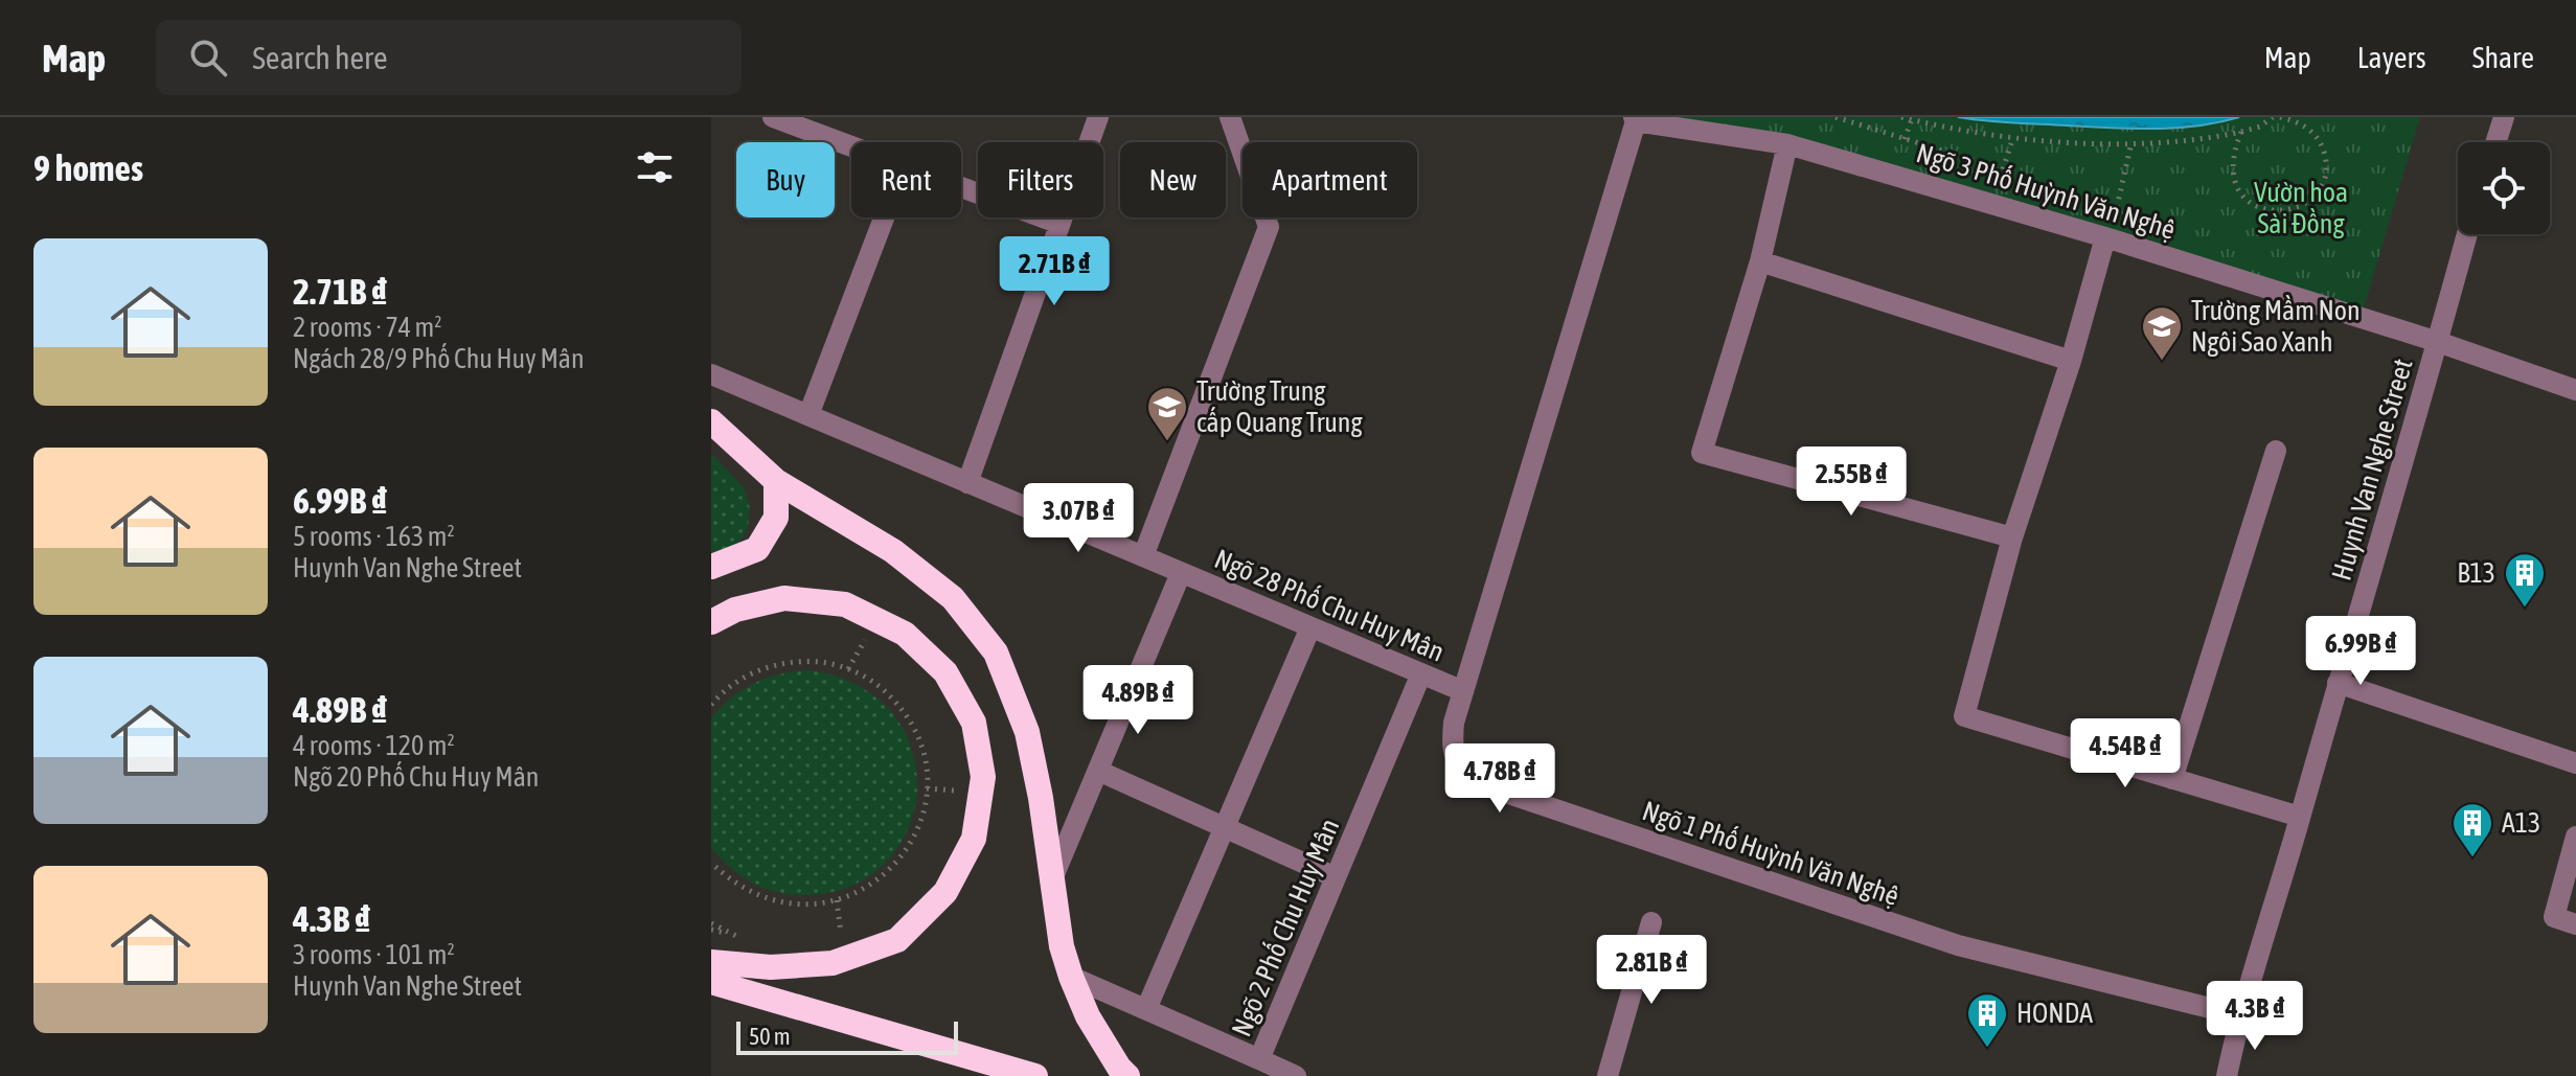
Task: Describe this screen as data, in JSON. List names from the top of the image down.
{
  "streets": {
    "street": [
      "Ngõ 3 Phố Huỳnh Văn Nghệ",
      "Huynh Van Nghe Street",
      "Ngõ 28 Phố Chu Huy Mân",
      "Ngõ 1 Phố Huỳnh Văn Nghệ",
      "Ngõ 2 Phố Chu Huy Mân"
    ]
  },
  "crossings": [
    ["Ngõ 3 Phố Huỳnh Văn Nghệ", "Huynh Van Nghe Street"],
    ["Ngõ 3 Phố Huỳnh Văn Nghệ", "Ngõ 1 Phố Huỳnh Văn Nghệ"],
    ["Huynh Van Nghe Street", "Ngõ 1 Phố Huỳnh Văn Nghệ"],
    ["Ngõ 28 Phố Chu Huy Mân", "Ngõ 1 Phố Huỳnh Văn Nghệ"],
    ["Ngõ 28 Phố Chu Huy Mân", "Ngõ 2 Phố Chu Huy Mân"]
  ],
  "parks": ["Vườn hoa Sài Đồng"],
  "places": {
    "school or university": ["Trường Mầm Non Ngôi Sao Xanh", "Trường Trung cấp Quang Trung"],
    "building": ["B13", "A13", "HONDA"]
  },
  "scale_bar": "50 m",
  "page": {
    "header": "Map",
    "search": "Search here",
    "nav": ["Map", "Layers", "Share"],
    "heading": "9 homes",
    "chip": [
      "Buy",
      "Rent",
      "Filters",
      "New",
      "Apartment"
    ],
    "list": [
      {
        "name": "2.71B ₫",
        "note": "2 rooms · 74 m² · Ngách 28/9 Phố Chu Huy Mân"
      },
      {
        "name": "6.99B ₫",
        "note": "5 rooms · 163 m² · Huynh Van Nghe Street"
      },
      {
        "name": "4.89B ₫",
        "note": "4 rooms · 120 m² · Ngõ 20 Phố Chu Huy Mân"
      },
      {
        "name": "4.3B ₫",
        "note": "3 rooms · 101 m² · Huynh Van Nghe Street"
      }
    ],
    "price": [
      "2.71B ₫",
      "2.55B ₫",
      "3.07B ₫",
      "6.99B ₫",
      "4.89B ₫",
      "4.54B ₫",
      "4.78B ₫",
      "2.81B ₫",
      "4.3B ₫"
    ],
    "scale": "50 m"
  }
}
